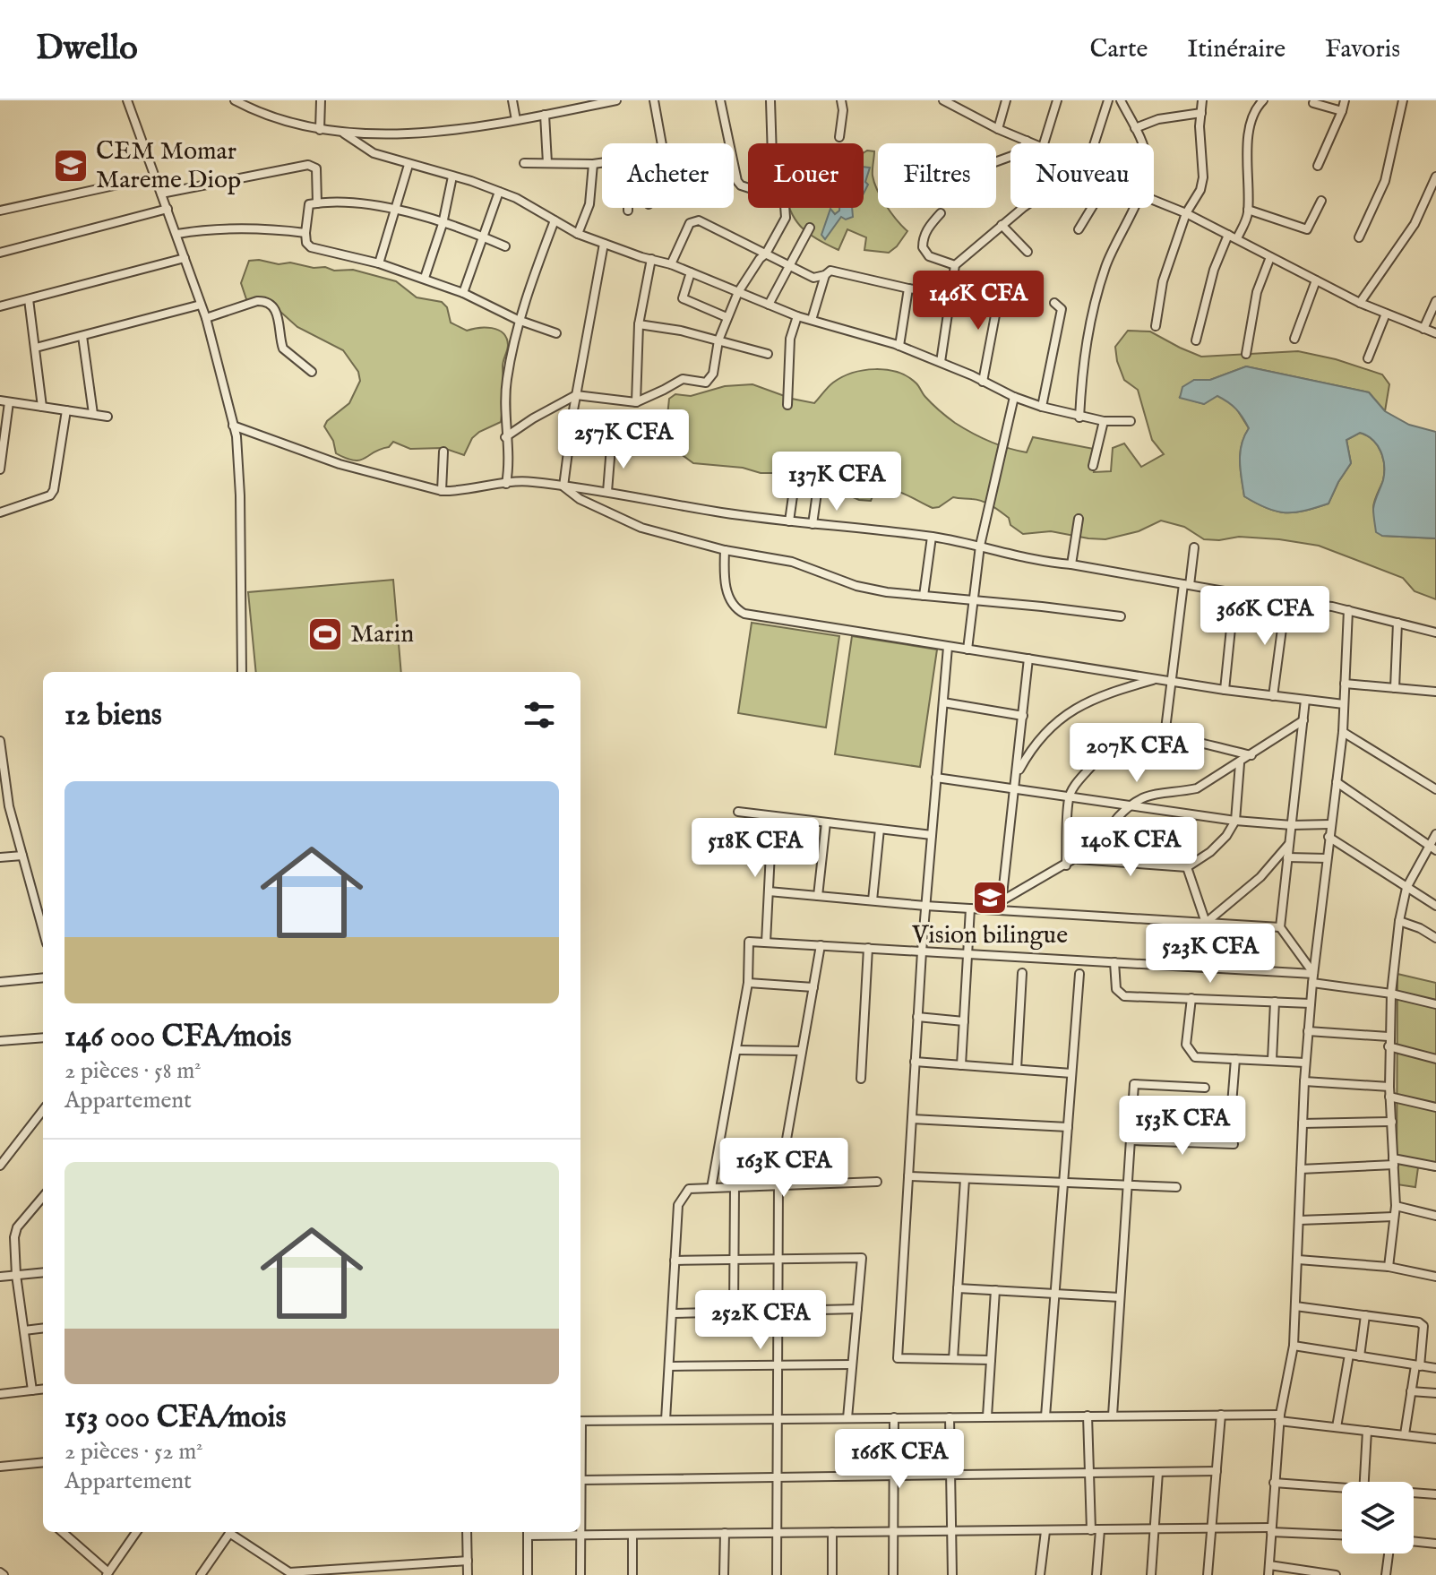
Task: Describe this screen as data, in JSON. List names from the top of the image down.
{
  "places": {
    "school or university": ["CEM Momar Mareme Diop", "Vision bilingue"],
    "sports": ["Marin"]
  },
  "page": {
    "header": "Dwello",
    "nav": ["Carte", "Itinéraire", "Favoris"],
    "chip": [
      "Acheter",
      "Louer",
      "Filtres",
      "Nouveau"
    ],
    "price": [
      "146K CFA",
      "257K CFA",
      "137K CFA",
      "366K CFA",
      "207K CFA",
      "140K CFA",
      "518K CFA",
      "523K CFA",
      "153K CFA",
      "163K CFA",
      "252K CFA",
      "166K CFA"
    ],
    "heading": "12 biens",
    "list": [
      {
        "name": "146 000 CFA/mois",
        "note": "2 pièces · 58 m² · Appartement"
      },
      {
        "name": "153 000 CFA/mois",
        "note": "2 pièces · 52 m² · Appartement"
      }
    ]
  }
}
